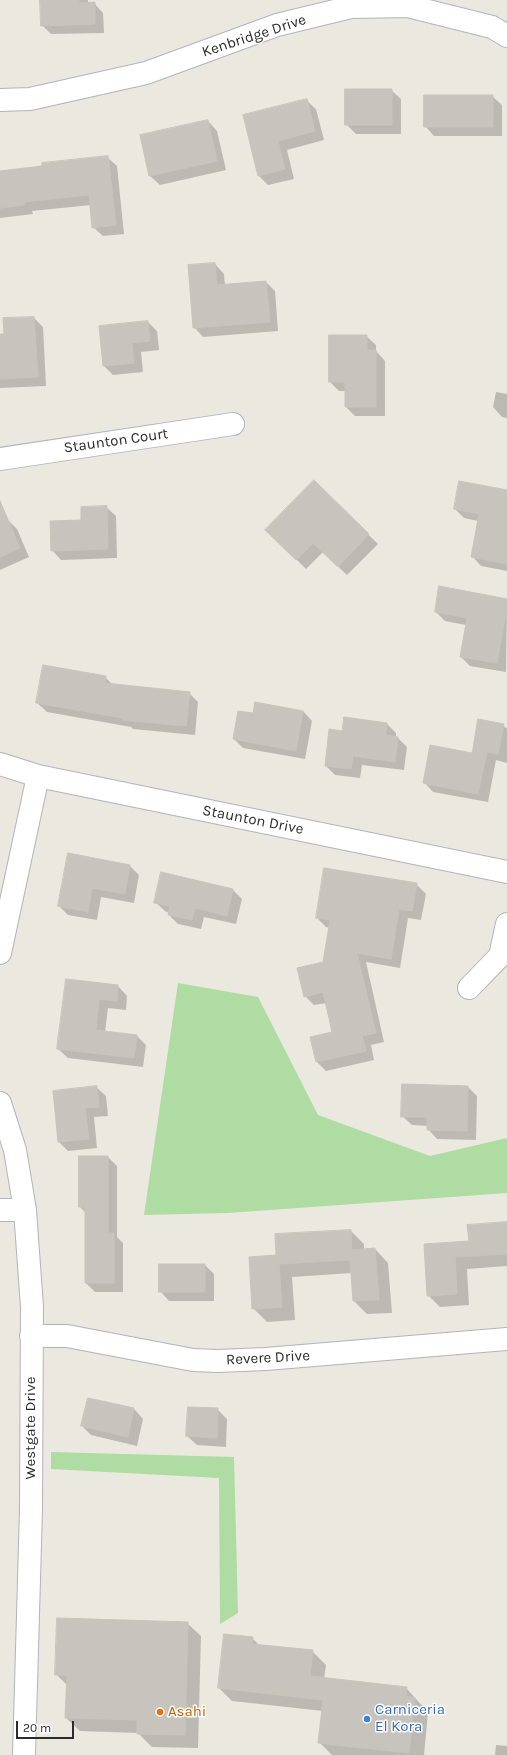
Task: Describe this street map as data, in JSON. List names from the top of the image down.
{
  "streets": {
    "street": [
      "Kenbridge Drive",
      "Staunton Court",
      "Staunton Drive",
      "Revere Drive",
      "Westgate Drive"
    ]
  },
  "crossings": [
    ["Revere Drive", "Westgate Drive"]
  ],
  "places": ["Asahi", "Carniceria El Kora"],
  "scale_bar": "20 m"
}
